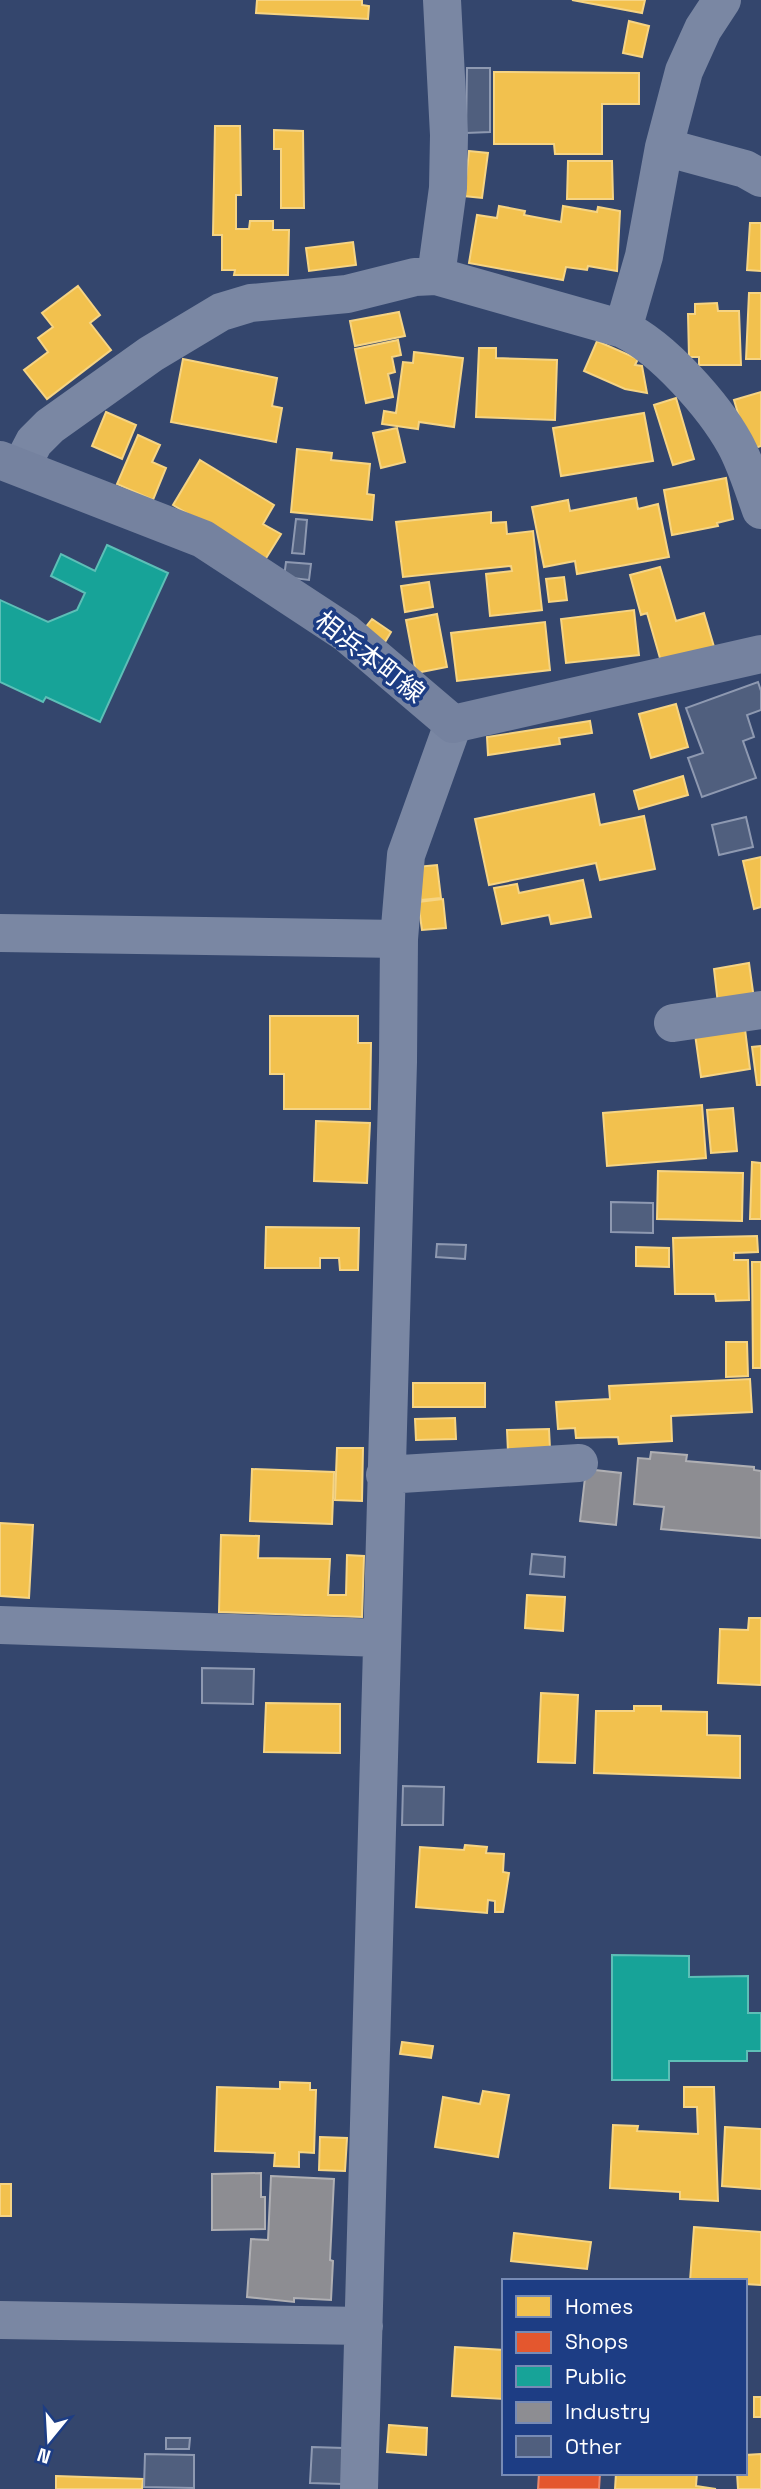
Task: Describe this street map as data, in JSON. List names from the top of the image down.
{
  "streets": {
    "main road": ["相浜本町線"]
  },
  "legend": [
    "Homes",
    "Shops",
    "Public",
    "Industry",
    "Other"
  ],
  "north": "bottom"
}
